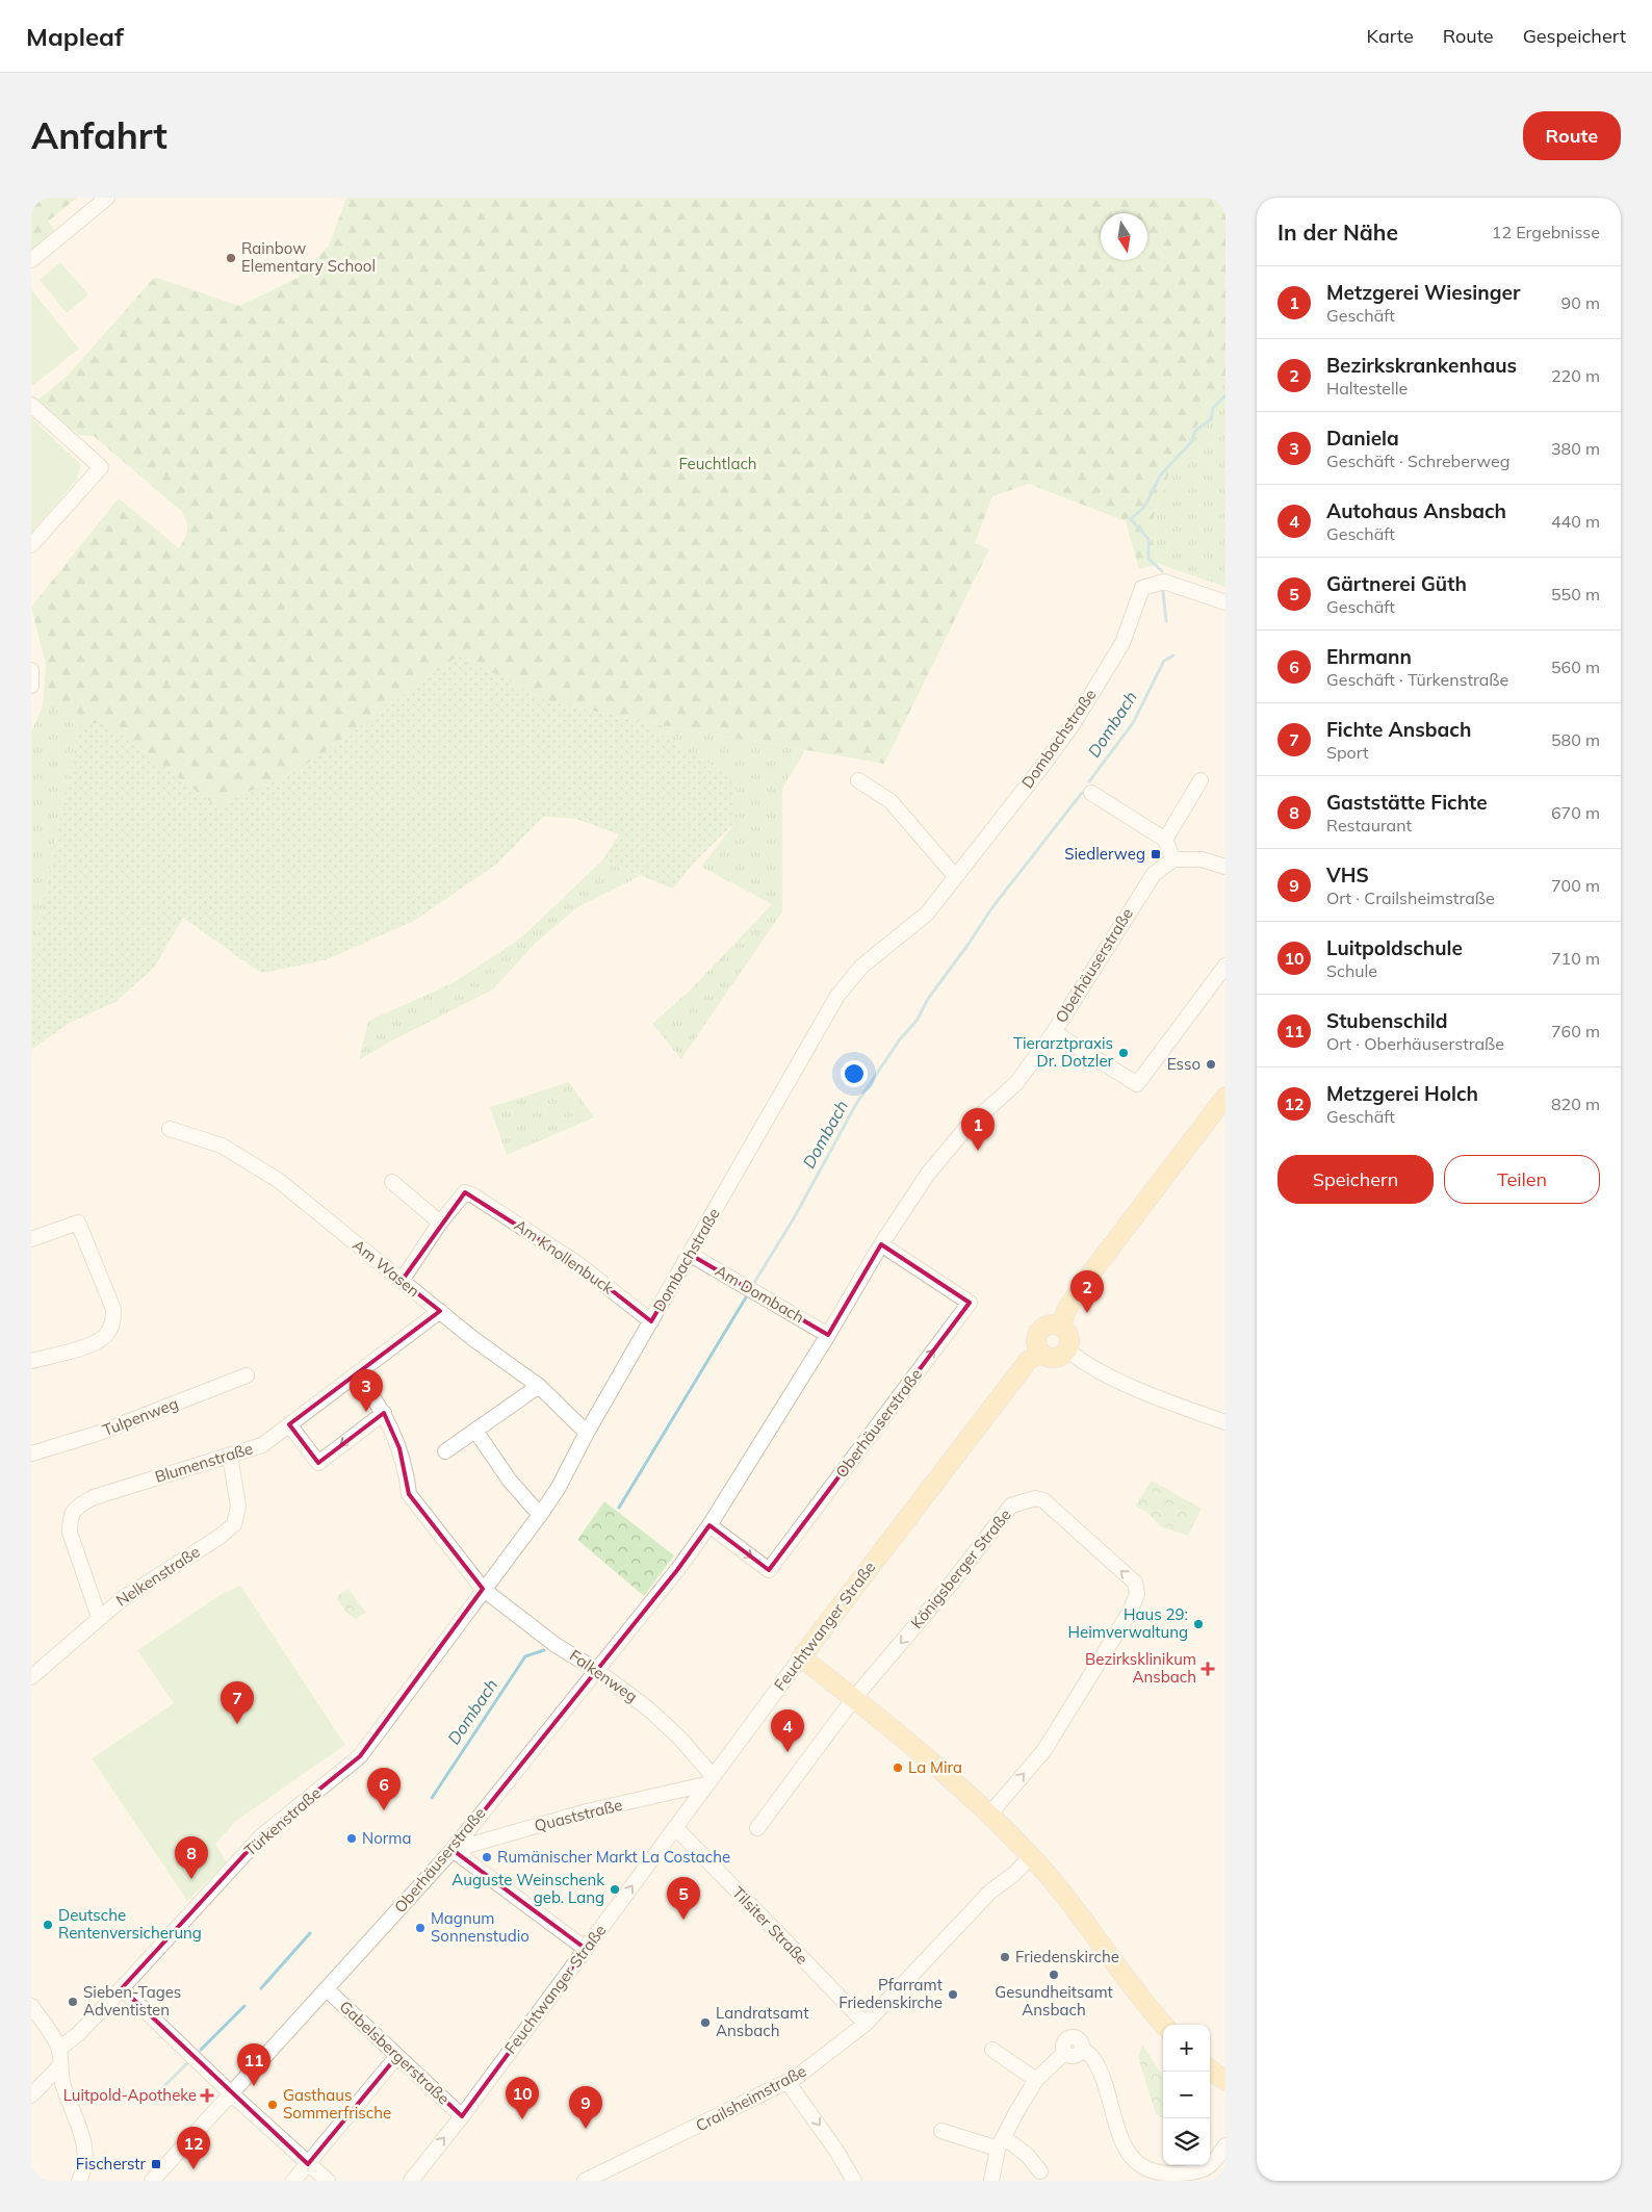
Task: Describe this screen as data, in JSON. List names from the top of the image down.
{
  "streets": {
    "main road": ["Feuchtwanger Straße"],
    "street": [
      "Dombachstraße",
      "Oberhäuserstraße",
      "Am Knollenbuck",
      "Am Wasen",
      "Am Dombach",
      "Tulpenweg",
      "Blumenstraße",
      "Königsberger Straße",
      "Nelkenstraße",
      "Falkenweg",
      "Quaststraße",
      "Türkenstraße",
      "Tilsiter Straße",
      "Gabelsbergerstraße",
      "Crailsheimstraße"
    ]
  },
  "crossings": [
    ["Dombachstraße", "Am Knollenbuck"],
    ["Dombachstraße", "Am Wasen"],
    ["Dombachstraße", "Am Dombach"],
    ["Dombachstraße", "Falkenweg"],
    ["Dombachstraße", "Türkenstraße"],
    ["Oberhäuserstraße", "Am Dombach"],
    ["Oberhäuserstraße", "Falkenweg"],
    ["Oberhäuserstraße", "Quaststraße"],
    ["Oberhäuserstraße", "Gabelsbergerstraße"],
    ["Am Wasen", "Blumenstraße"],
    ["Blumenstraße", "Nelkenstraße"],
    ["Blumenstraße", "Falkenweg"],
    ["Feuchtwanger Straße", "Falkenweg"],
    ["Feuchtwanger Straße", "Quaststraße"],
    ["Feuchtwanger Straße", "Tilsiter Straße"],
    ["Feuchtwanger Straße", "Gabelsbergerstraße"],
    ["Falkenweg", "Quaststraße"],
    ["Tilsiter Straße", "Crailsheimstraße"]
  ],
  "water": ["Dombach"],
  "parks": ["Feuchtlach"],
  "places": {
    "other": [
      "Rainbow Elementary School",
      "Tierarztpraxis Dr. Dotzler",
      "Esso",
      "Haus 29: Heimverwaltung",
      "La Mira",
      "Norma",
      "Rumänischer Markt La Costache",
      "Auguste Weinschenk geb. Lang",
      "Deutsche Rentenversicherung",
      "Magnum Sonnenstudio",
      "Friedenskirche",
      "Gesundheitsamt Ansbach",
      "Pfarramt Friedenskirche",
      "Sieben-Tages Adventisten",
      "Landratsamt Ansbach",
      "Gasthaus Sommerfrische"
    ],
    "transit": ["Siedlerweg", "Fischerstr"],
    "health": ["Bezirksklinikum Ansbach", "Luitpold-Apotheke"]
  },
  "north": "bottom",
  "page": {
    "header": "Mapleaf",
    "nav": ["Karte", "Route", "Gespeichert"],
    "buttons": [
      "Route",
      ["Speichern", "Teilen"]
    ],
    "title": "Anfahrt",
    "heading": ["In der Nähe", "12 Ergebnisse"],
    "list": [
      {
        "mark": "1",
        "name": "Metzgerei Wiesinger",
        "note": "Geschäft",
        "value": "90 m"
      },
      {
        "mark": "2",
        "name": "Bezirkskrankenhaus",
        "note": "Haltestelle",
        "value": "220 m"
      },
      {
        "mark": "3",
        "name": "Daniela",
        "note": "Geschäft · Schreberweg",
        "value": "380 m"
      },
      {
        "mark": "4",
        "name": "Autohaus Ansbach",
        "note": "Geschäft",
        "value": "440 m"
      },
      {
        "mark": "5",
        "name": "Gärtnerei Güth",
        "note": "Geschäft",
        "value": "550 m"
      },
      {
        "mark": "6",
        "name": "Ehrmann",
        "note": "Geschäft · Türkenstraße",
        "value": "560 m"
      },
      {
        "mark": "7",
        "name": "Fichte Ansbach",
        "note": "Sport",
        "value": "580 m"
      },
      {
        "mark": "8",
        "name": "Gaststätte Fichte",
        "note": "Restaurant",
        "value": "670 m"
      },
      {
        "mark": "9",
        "name": "VHS",
        "note": "Ort · Crailsheimstraße",
        "value": "700 m"
      },
      {
        "mark": "10",
        "name": "Luitpoldschule",
        "note": "Schule",
        "value": "710 m"
      },
      {
        "mark": "11",
        "name": "Stubenschild",
        "note": "Ort · Oberhäuserstraße",
        "value": "760 m"
      },
      {
        "mark": "12",
        "name": "Metzgerei Holch",
        "note": "Geschäft",
        "value": "820 m"
      }
    ],
    "pins": [
      "1",
      "2",
      "3",
      "7",
      "4",
      "6",
      "8",
      "5",
      "11",
      "10",
      "9",
      "12"
    ],
    "map_buttons": ["+", "−"]
  }
}
